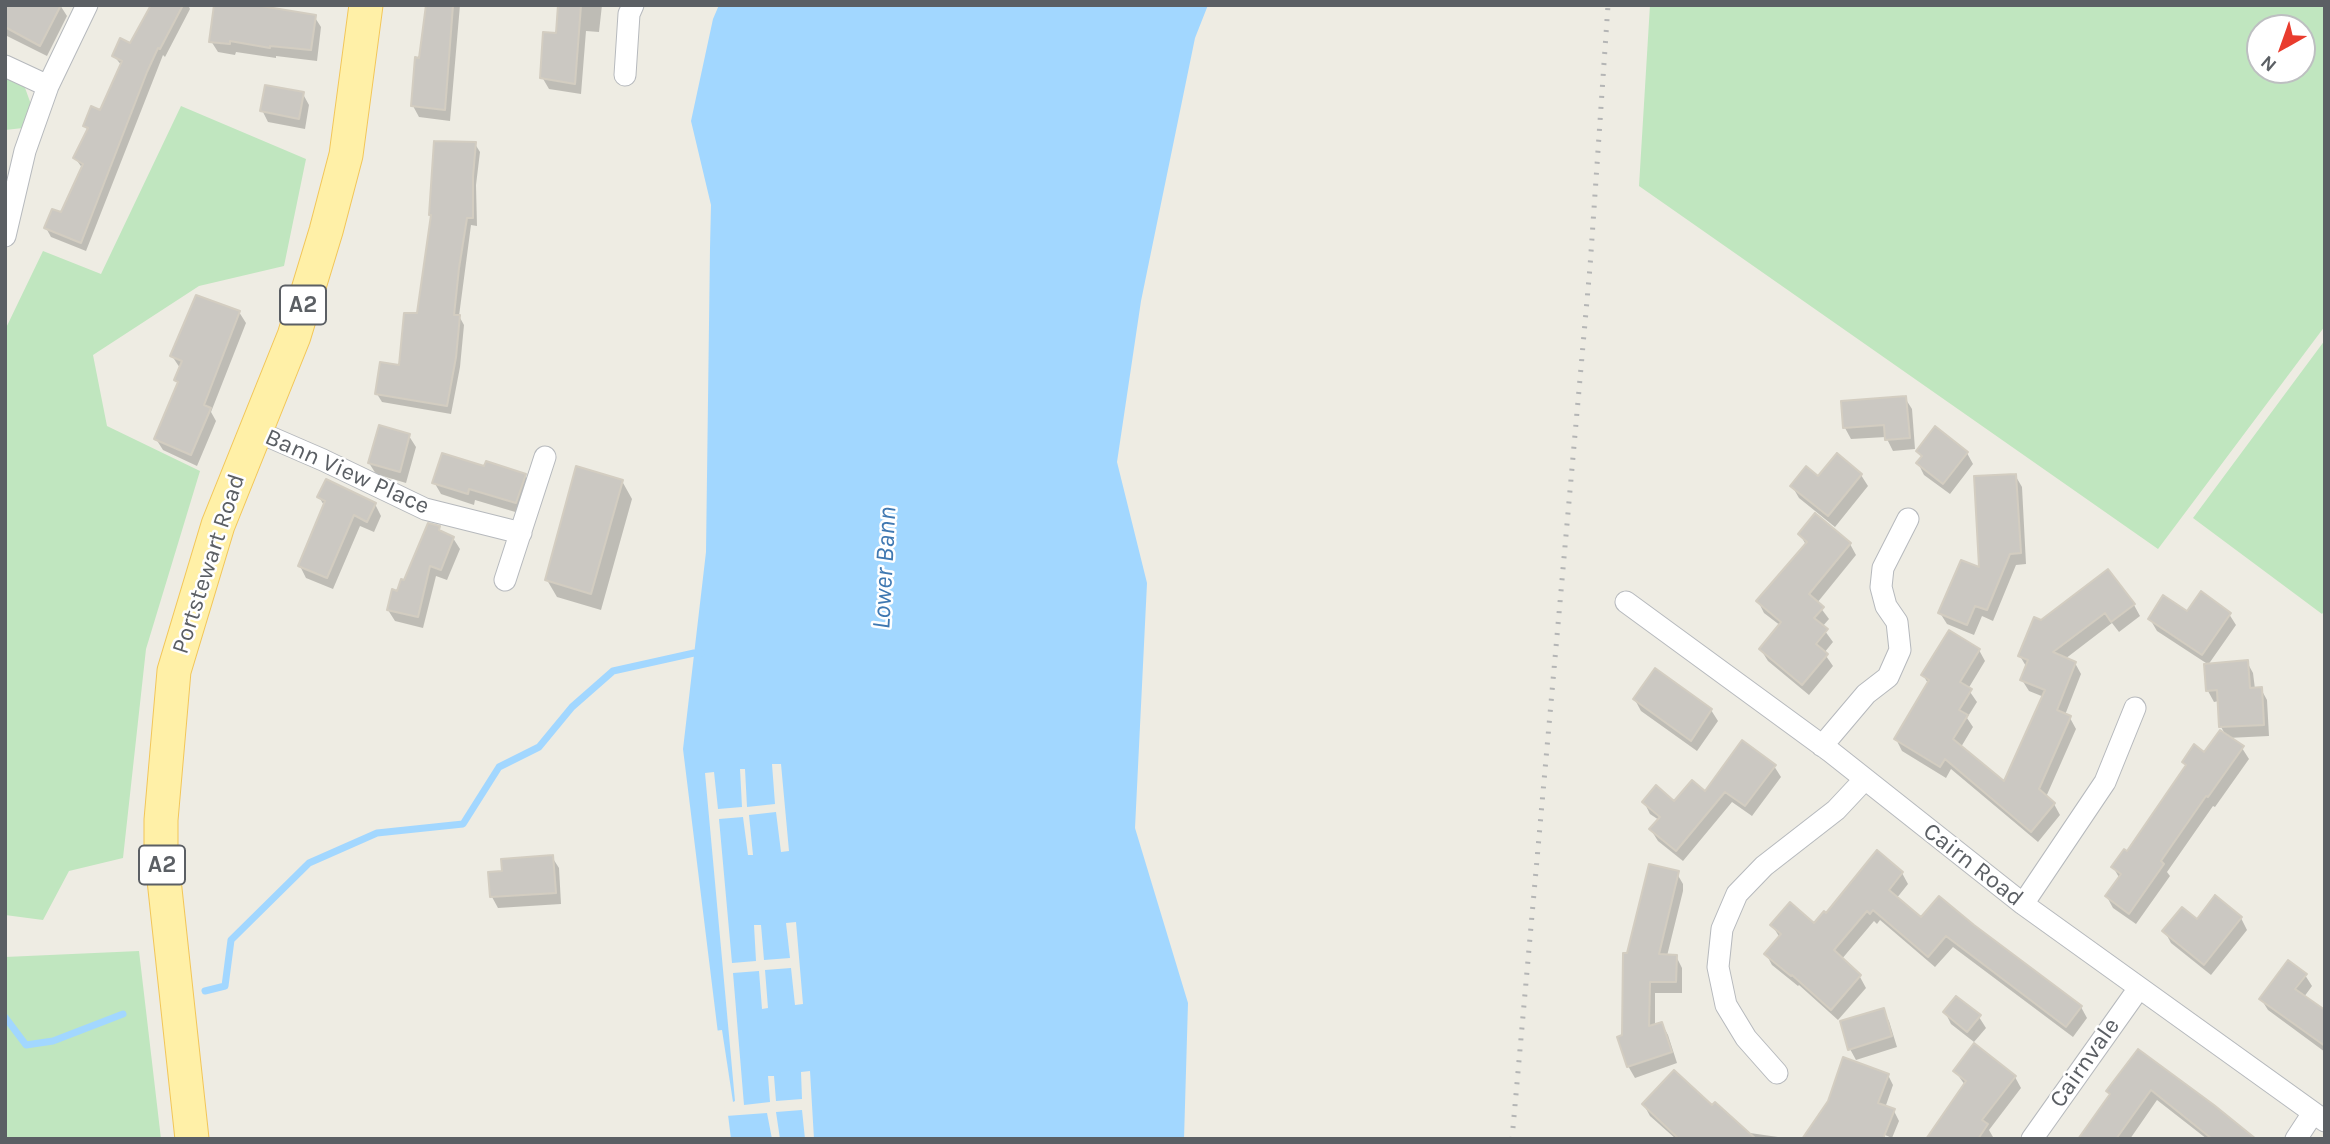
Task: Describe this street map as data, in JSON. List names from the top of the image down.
{
  "streets": {
    "main road": ["A2", "Portstewart Road"],
    "street": ["Bann View Place", "Cairn Road", "Cairnvale"]
  },
  "crossings": [
    ["Bann View Place", "Portstewart Road"],
    ["Cairn Road", "Cairnvale"]
  ],
  "water": ["Lower Bann"],
  "north": "bottom left"
}
